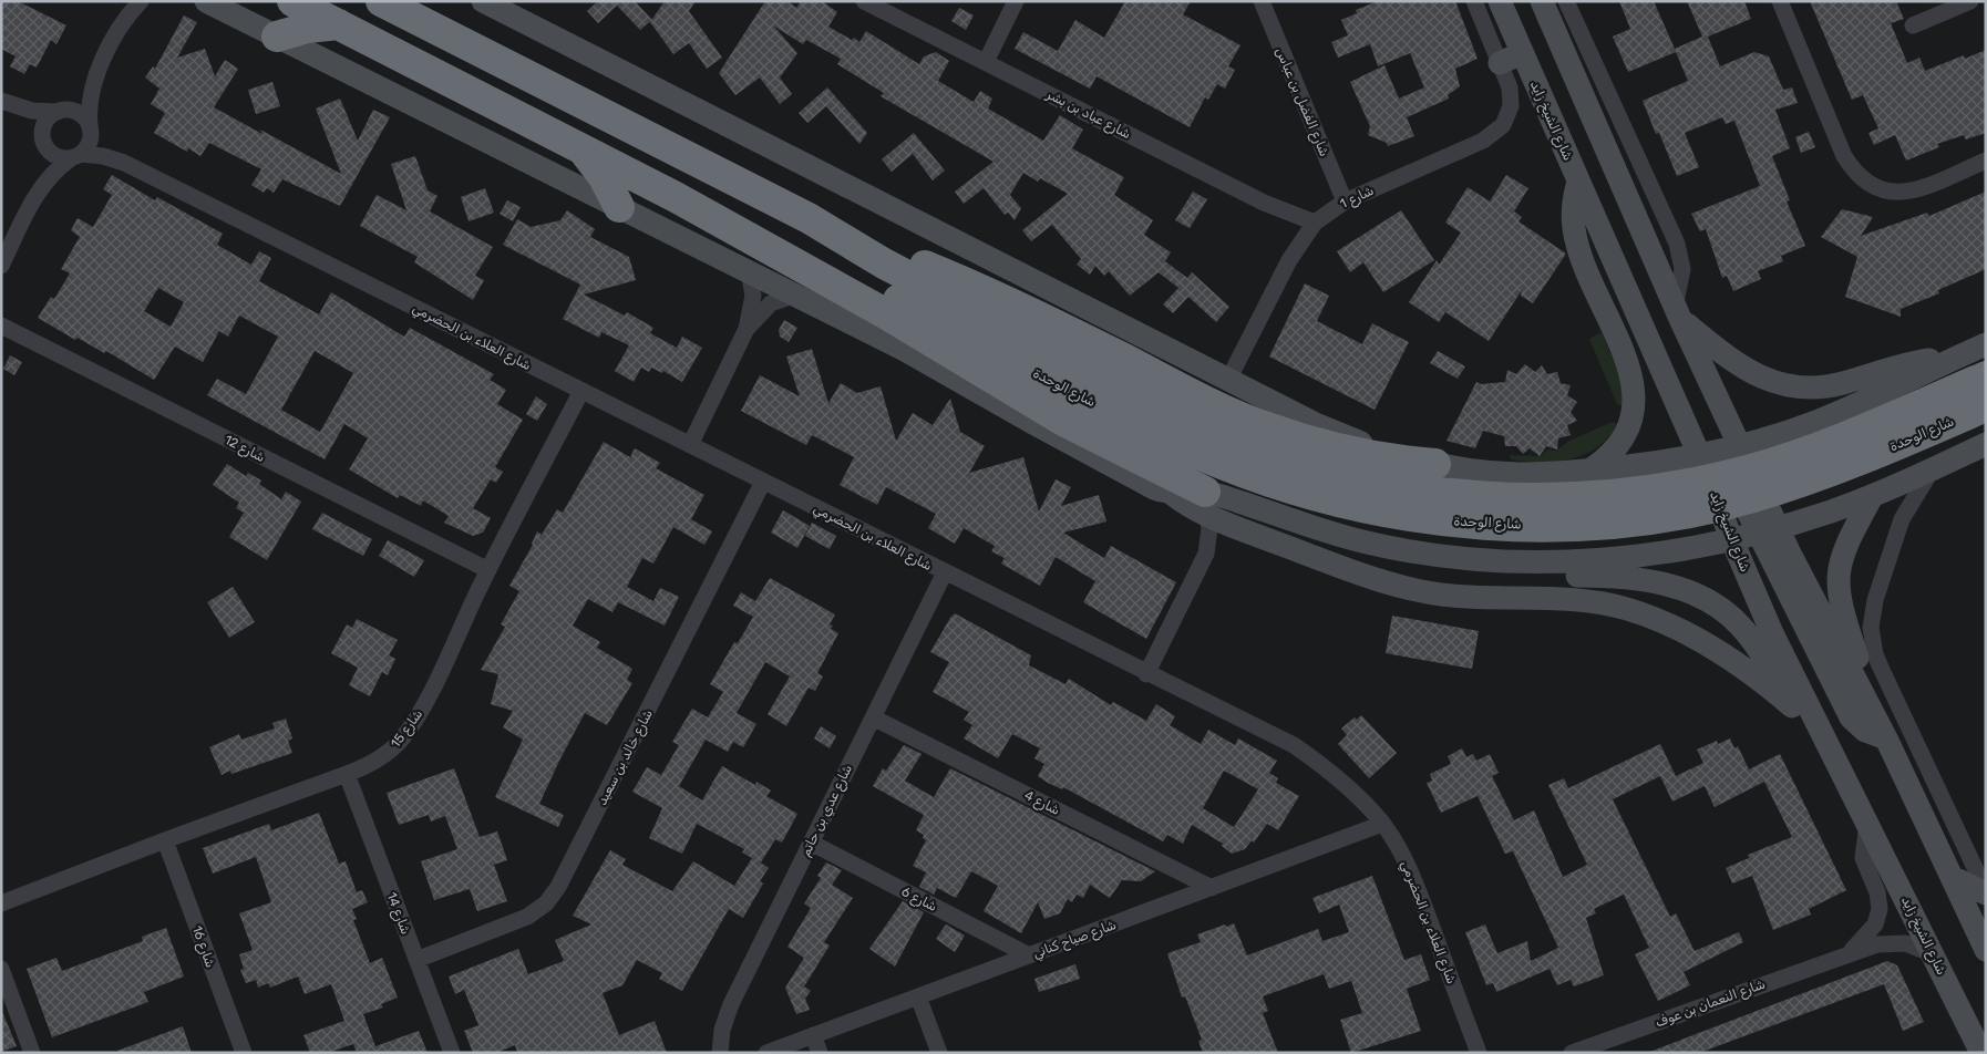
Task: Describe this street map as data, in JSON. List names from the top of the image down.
{
  "streets": {
    "highway": ["شارع الوحدة"],
    "street": [
      "شارع الفضل بن عباس",
      "شارع عباد بن بشر",
      "شارع الشيخ زايد",
      "شارع 1",
      "شارع العلاء بن الحضرمي",
      "شارع 12",
      "شارع 15",
      "شارع خالد بن سعيد",
      "شارع 4",
      "شارع عدي بن حاتم",
      "شارع 6",
      "شارع 14",
      "شارع صياح كناني",
      "شارع 16",
      "شارع النعمان بن عوف"
    ]
  },
  "crossings": [
    ["شارع الفضل بن عباس", "شارع 1"],
    ["شارع عباد بن بشر", "شارع 1"],
    ["شارع الشيخ زايد", "شارع النعمان بن عوف"],
    ["شارع العلاء بن الحضرمي", "شارع 15"],
    ["شارع العلاء بن الحضرمي", "شارع خالد بن سعيد"],
    ["شارع العلاء بن الحضرمي", "شارع عدي بن حاتم"],
    ["شارع العلاء بن الحضرمي", "شارع صياح كناني"],
    ["شارع 12", "شارع 15"],
    ["شارع 15", "شارع 14"],
    ["شارع 15", "شارع 16"],
    ["شارع خالد بن سعيد", "شارع 14"],
    ["شارع 4", "شارع عدي بن حاتم"],
    ["شارع 4", "شارع صياح كناني"],
    ["شارع عدي بن حاتم", "شارع 6"],
    ["شارع 6", "شارع صياح كناني"]
  ]
}
